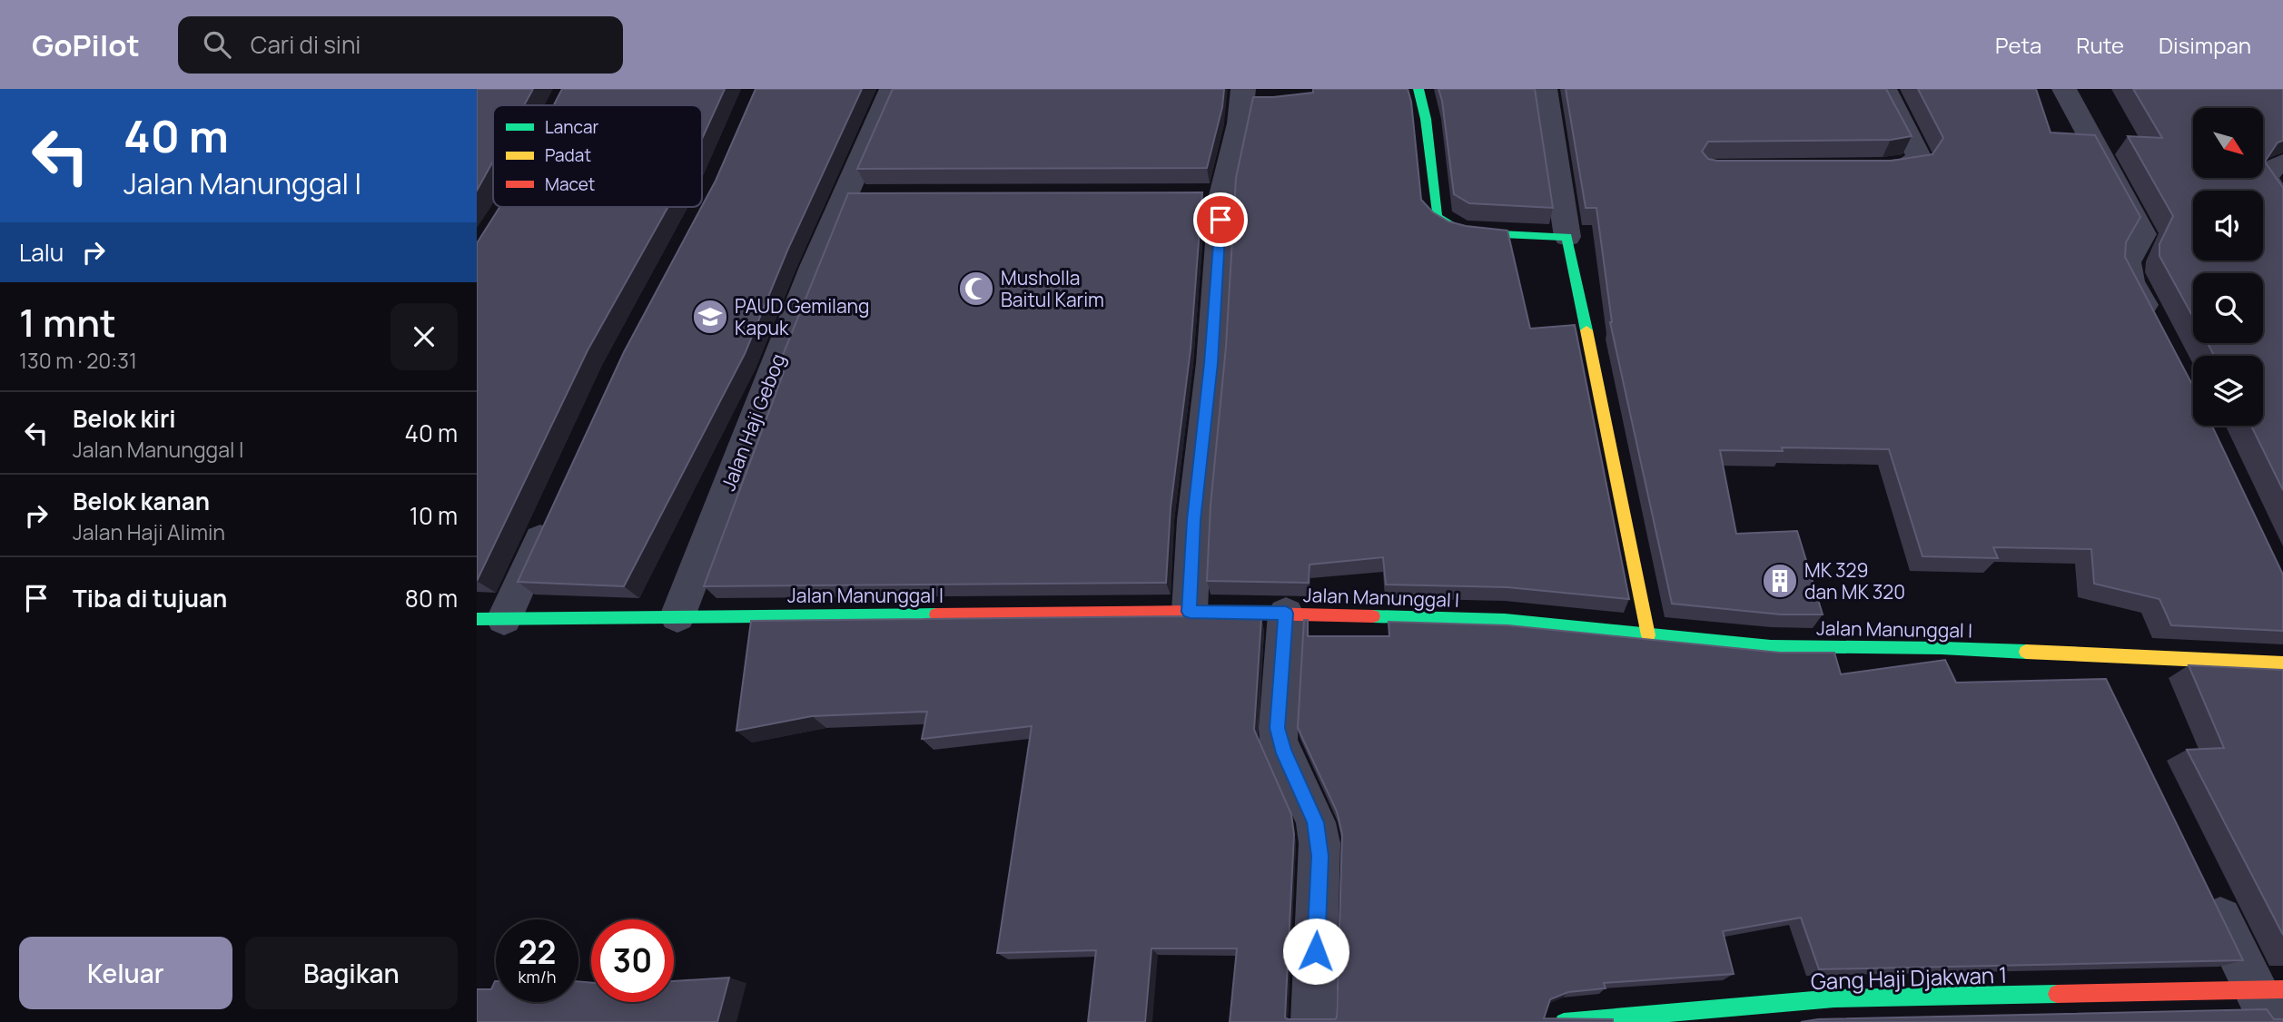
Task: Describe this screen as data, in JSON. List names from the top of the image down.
{
  "streets": {
    "street": ["Jalan Haji Gebog", "Jalan Manunggal I", "Gang Haji Djakwan 1"]
  },
  "crossings": [
    ["Jalan Haji Gebog", "Jalan Manunggal I"]
  ],
  "places": {
    "mosque": ["Musholla Baitul Karim"],
    "school or university": ["PAUD Gemilang Kapuk"],
    "building": ["MK 329 dan MK 320"]
  },
  "legend": ["Lancar", "Padat", "Macet"],
  "north": "bottom right",
  "page": {
    "header": "GoPilot",
    "search": "Cari di sini",
    "nav": ["Peta", "Rute", "Disimpan"],
    "turn": ["40 m", "Jalan Manunggal I"],
    "then": "Lalu",
    "heading": ["1 mnt", "130 m · 20:31"],
    "list": [
      {
        "name": "Belok kiri",
        "note": "Jalan Manunggal I",
        "value": "40 m"
      },
      {
        "name": "Belok kanan",
        "note": "Jalan Haji Alimin",
        "value": "10 m"
      },
      {
        "name": "Tiba di tujuan",
        "value": "80 m"
      }
    ],
    "speed": "22 km/h",
    "limit": "30",
    "buttons": ["Keluar", "Bagikan"]
  }
}
